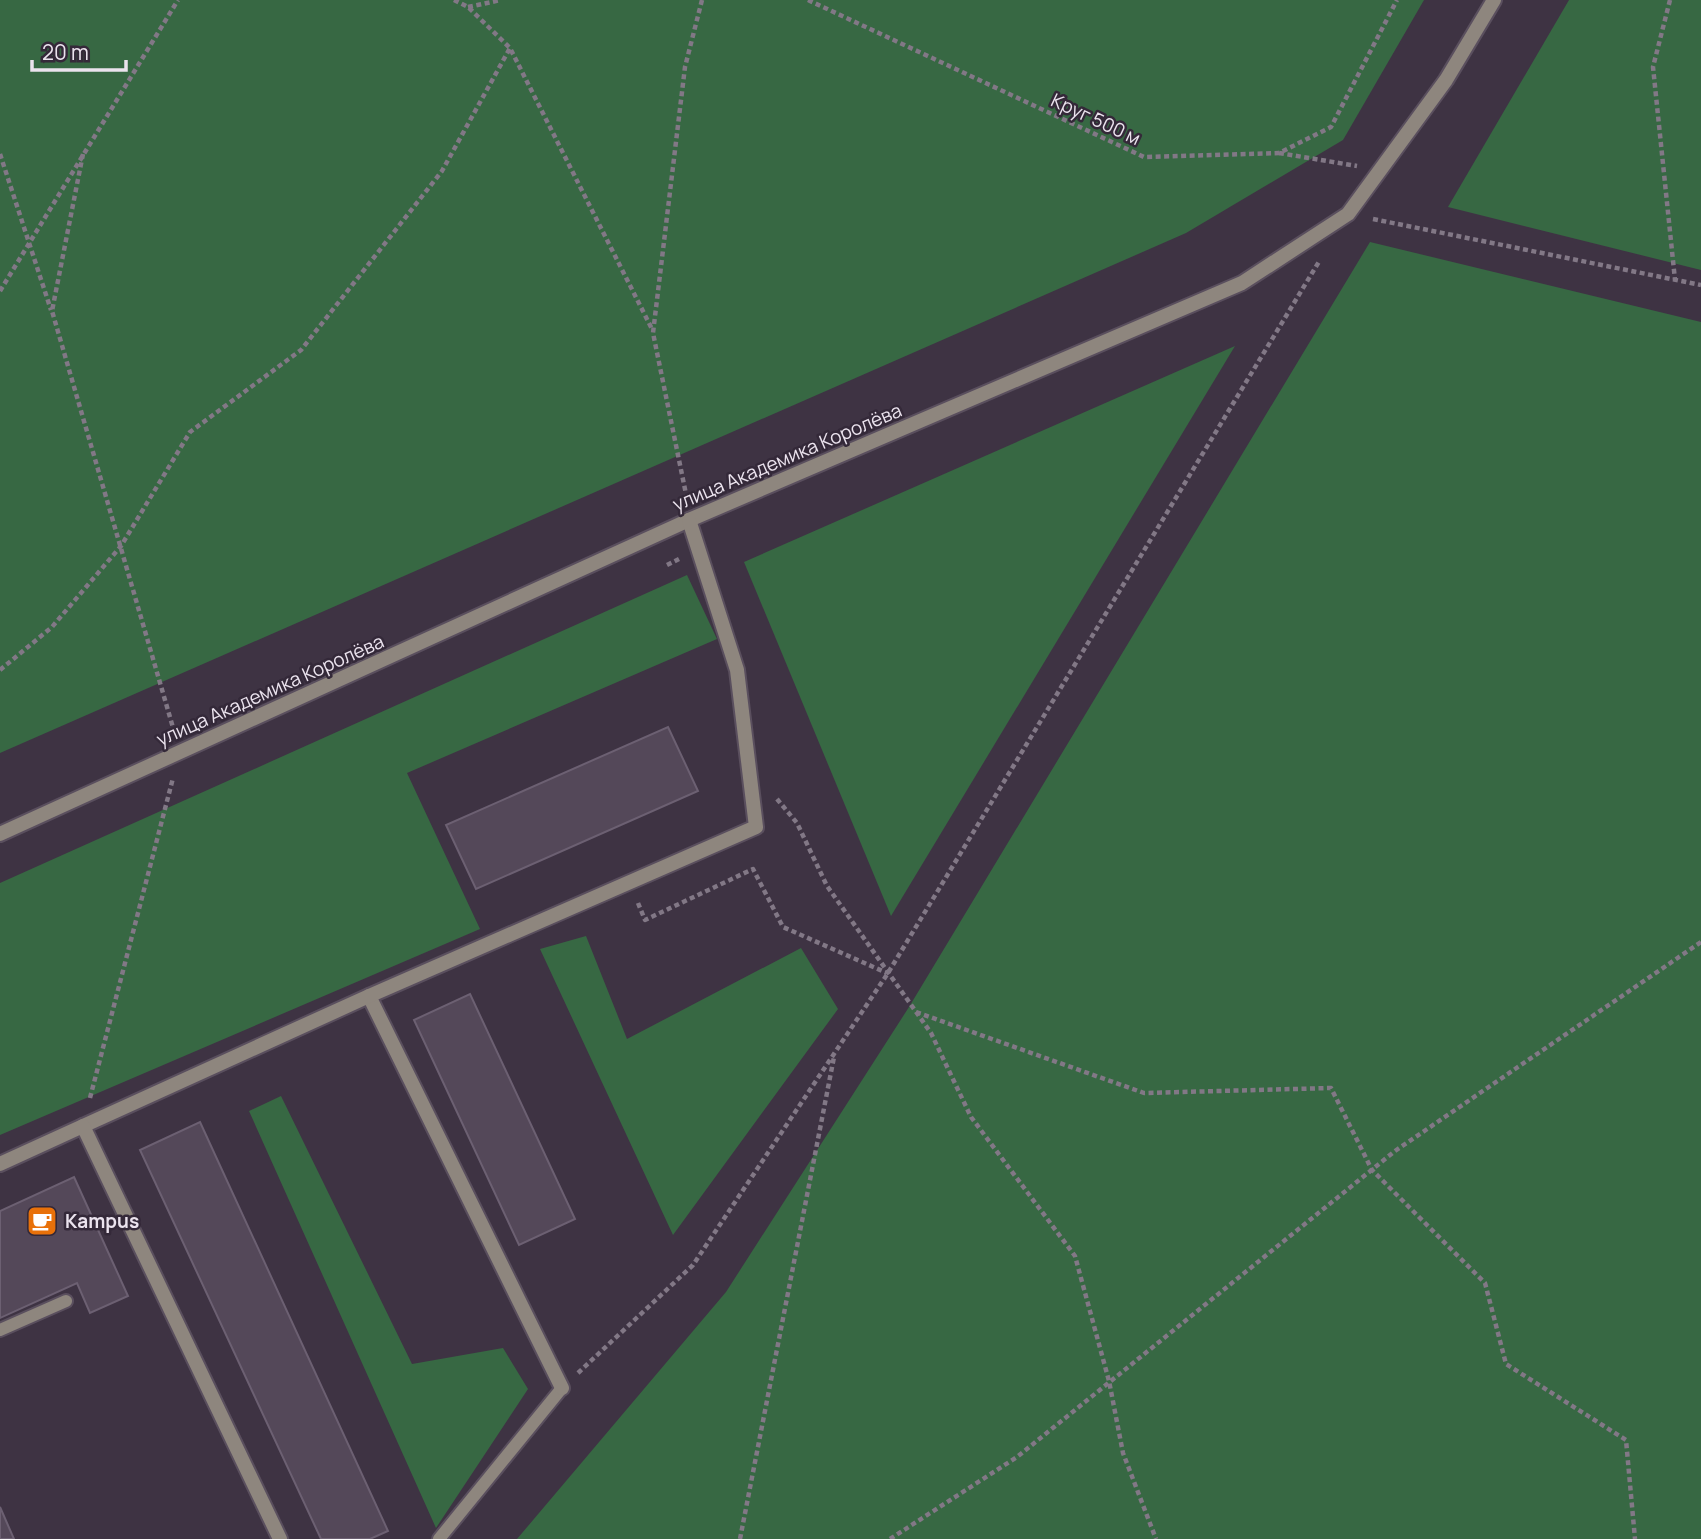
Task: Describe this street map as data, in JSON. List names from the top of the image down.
{
  "streets": {
    "street": ["улица Академика Королёва"],
    "path": ["Круг 500 м"]
  },
  "places": {
    "cafe": ["Kampus"]
  },
  "scale_bar": "20 m"
}
